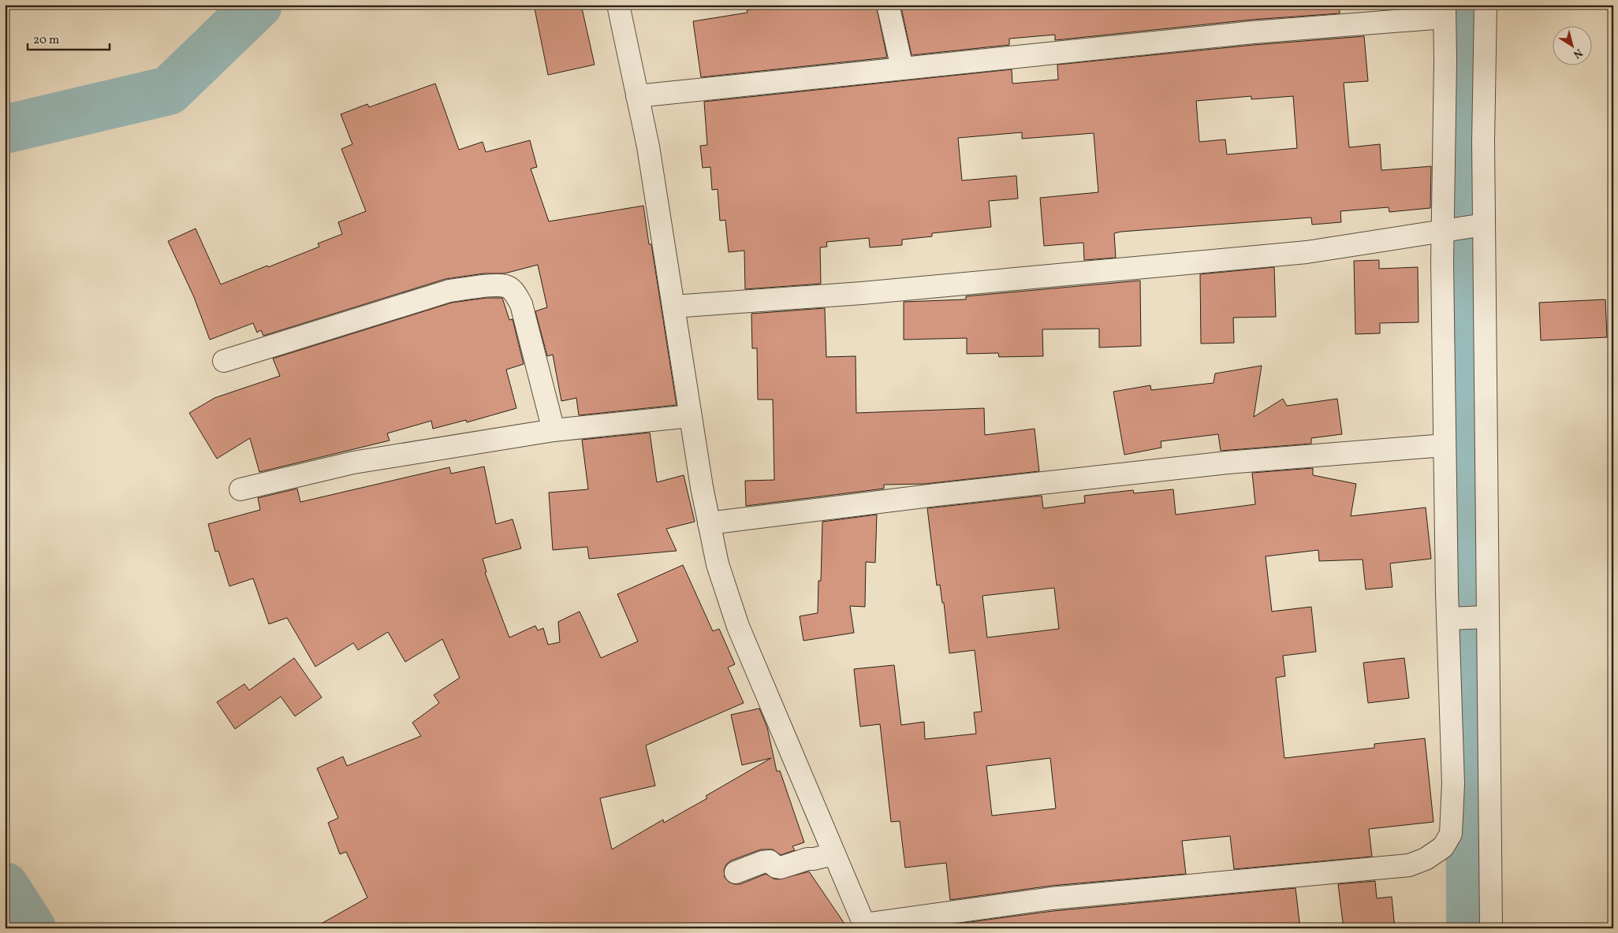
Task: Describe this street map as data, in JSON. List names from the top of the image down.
{
  "scale_bar": "20 m",
  "north": "bottom right"
}
